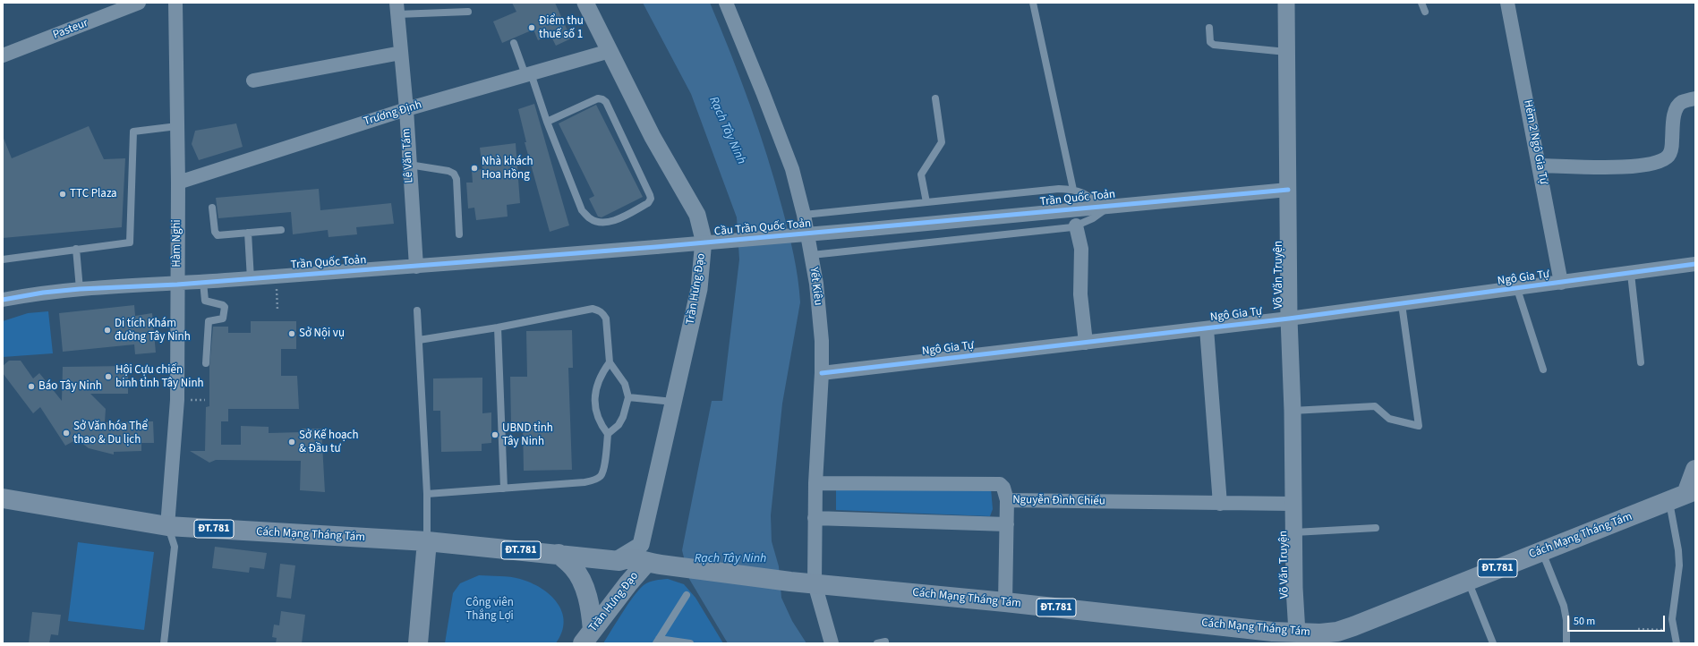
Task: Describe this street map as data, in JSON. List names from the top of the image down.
{
  "streets": {
    "main road": ["Trần Hưng Đạo", "ĐT.781", "Cách Mạng Tháng Tám"],
    "street": [
      "Pasteur",
      "Trương Định",
      "Hẻm 2 Ngô Gia Tự",
      "Lê Văn Tám",
      "Trần Quốc Toản",
      "Cầu Trần Quốc Toản",
      "Hàm Nghi",
      "Võ Văn Truyện",
      "Ngô Gia Tự",
      "Yết Kiêu",
      "Nguyễn Đình Chiểu"
    ]
  },
  "crossings": [
    ["Trương Định", "Lê Văn Tám"],
    ["Trương Định", "Hàm Nghi"],
    ["Trương Định", "Trần Hưng Đạo"],
    ["Hẻm 2 Ngô Gia Tự", "Ngô Gia Tự"],
    ["Lê Văn Tám", "Trần Quốc Toản"],
    ["Trần Quốc Toản", "Cầu Trần Quốc Toản"],
    ["Trần Quốc Toản", "Hàm Nghi"],
    ["Trần Quốc Toản", "Võ Văn Truyện"],
    ["Hàm Nghi", "Cách Mạng Tháng Tám"],
    ["Võ Văn Truyện", "Ngô Gia Tự"],
    ["Võ Văn Truyện", "Nguyễn Đình Chiểu"],
    ["Võ Văn Truyện", "Cách Mạng Tháng Tám"],
    ["Ngô Gia Tự", "Yết Kiêu"],
    ["Yết Kiêu", "Nguyễn Đình Chiểu"],
    ["Yết Kiêu", "Cách Mạng Tháng Tám"],
    ["Trần Hưng Đạo", "Cách Mạng Tháng Tám"]
  ],
  "water": ["Rạch Tây Ninh"],
  "parks": ["Công viên Thắng Lợi"],
  "places": [
    "Điểm thu thuế số 1",
    "Nhà khách Hoa Hồng",
    "TTC Plaza",
    "Di tích Khám đường Tây Ninh",
    "Sở Nội vụ",
    "Hội Cựu chiến binh tỉnh Tây Ninh",
    "Báo Tây Ninh",
    "Sở Văn hóa Thể thao & Du lịch",
    "UBND tỉnh Tây Ninh",
    "Sở Kế hoạch & Đầu tư"
  ],
  "scale_bar": "50 m"
}
